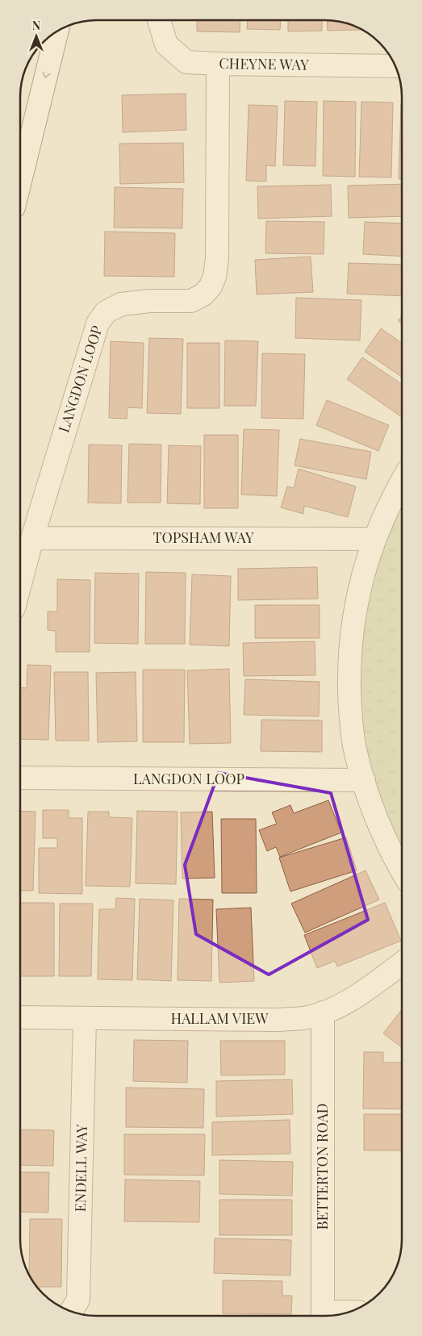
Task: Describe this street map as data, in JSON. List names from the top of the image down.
{
  "streets": {
    "street": [
      "CHEYNE WAY",
      "LANGDON LOOP",
      "TOPSHAM WAY",
      "HALLAM VIEW",
      "BETTERTON ROAD",
      "ENDELL WAY"
    ]
  },
  "crossings": [
    ["CHEYNE WAY", "LANGDON LOOP"],
    ["LANGDON LOOP", "TOPSHAM WAY"],
    ["HALLAM VIEW", "BETTERTON ROAD"],
    ["HALLAM VIEW", "ENDELL WAY"]
  ],
  "north": "top"
}
